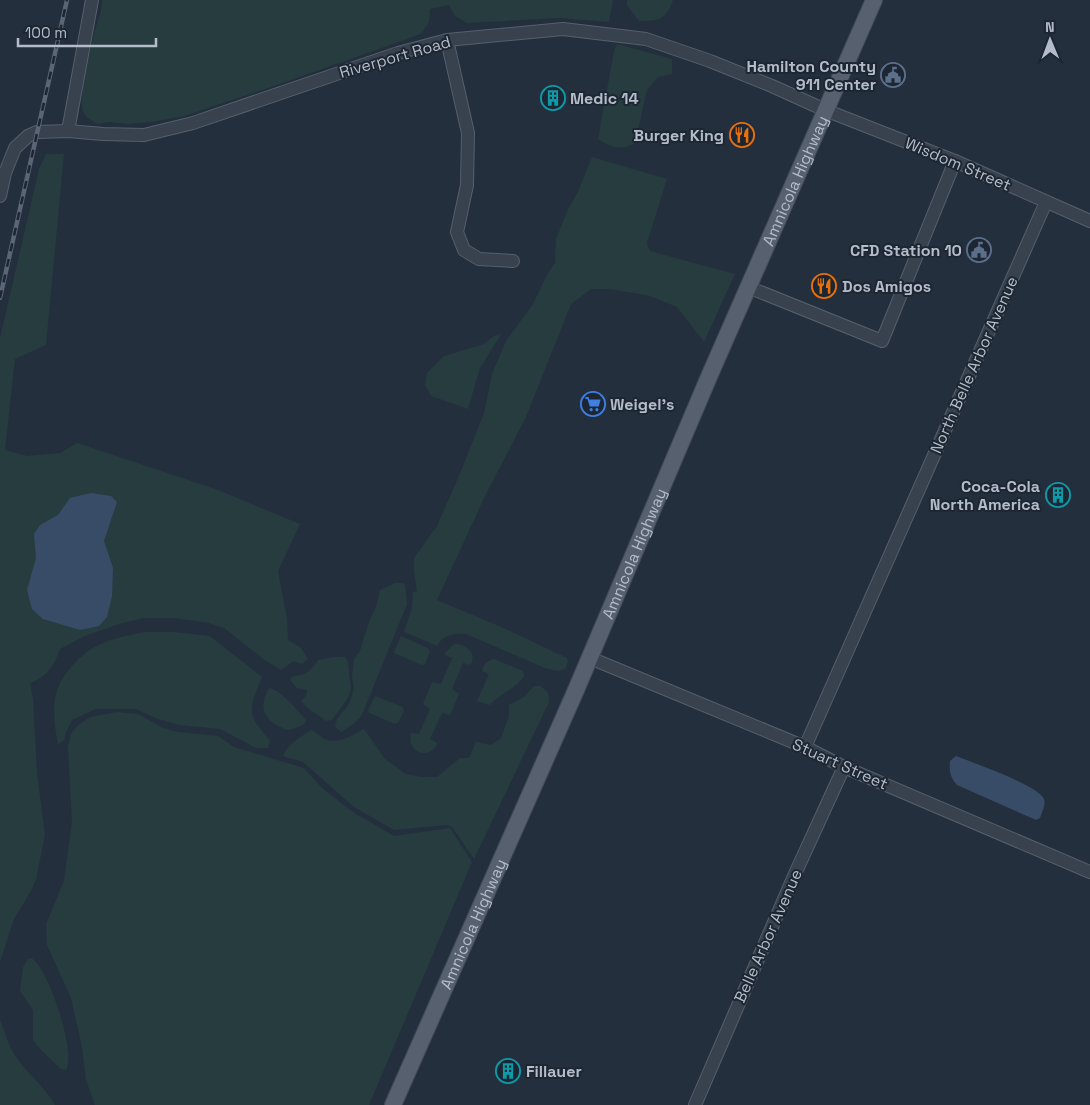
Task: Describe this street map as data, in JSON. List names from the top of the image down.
{
  "streets": {
    "main road": ["Amnicola Highway"],
    "street": [
      "Riverport Road",
      "Wisdom Street",
      "North Belle Arbor Avenue",
      "Stuart Street",
      "Belle Arbor Avenue"
    ]
  },
  "crossings": [
    ["Riverport Road", "Wisdom Street"],
    ["Riverport Road", "Amnicola Highway"],
    ["Wisdom Street", "Amnicola Highway"],
    ["Wisdom Street", "North Belle Arbor Avenue"],
    ["Amnicola Highway", "Stuart Street"],
    ["North Belle Arbor Avenue", "Stuart Street"],
    ["Stuart Street", "Belle Arbor Avenue"]
  ],
  "places": {
    "public building": ["Hamilton County 911 Center", "CFD Station 10"],
    "building": ["Medic 14", "Coca-Cola North America", "Fillauer"],
    "restaurant": ["Burger King", "Dos Amigos"],
    "supermarket": ["Weigel's"]
  },
  "scale_bar": "100 m",
  "north": "top"
}
